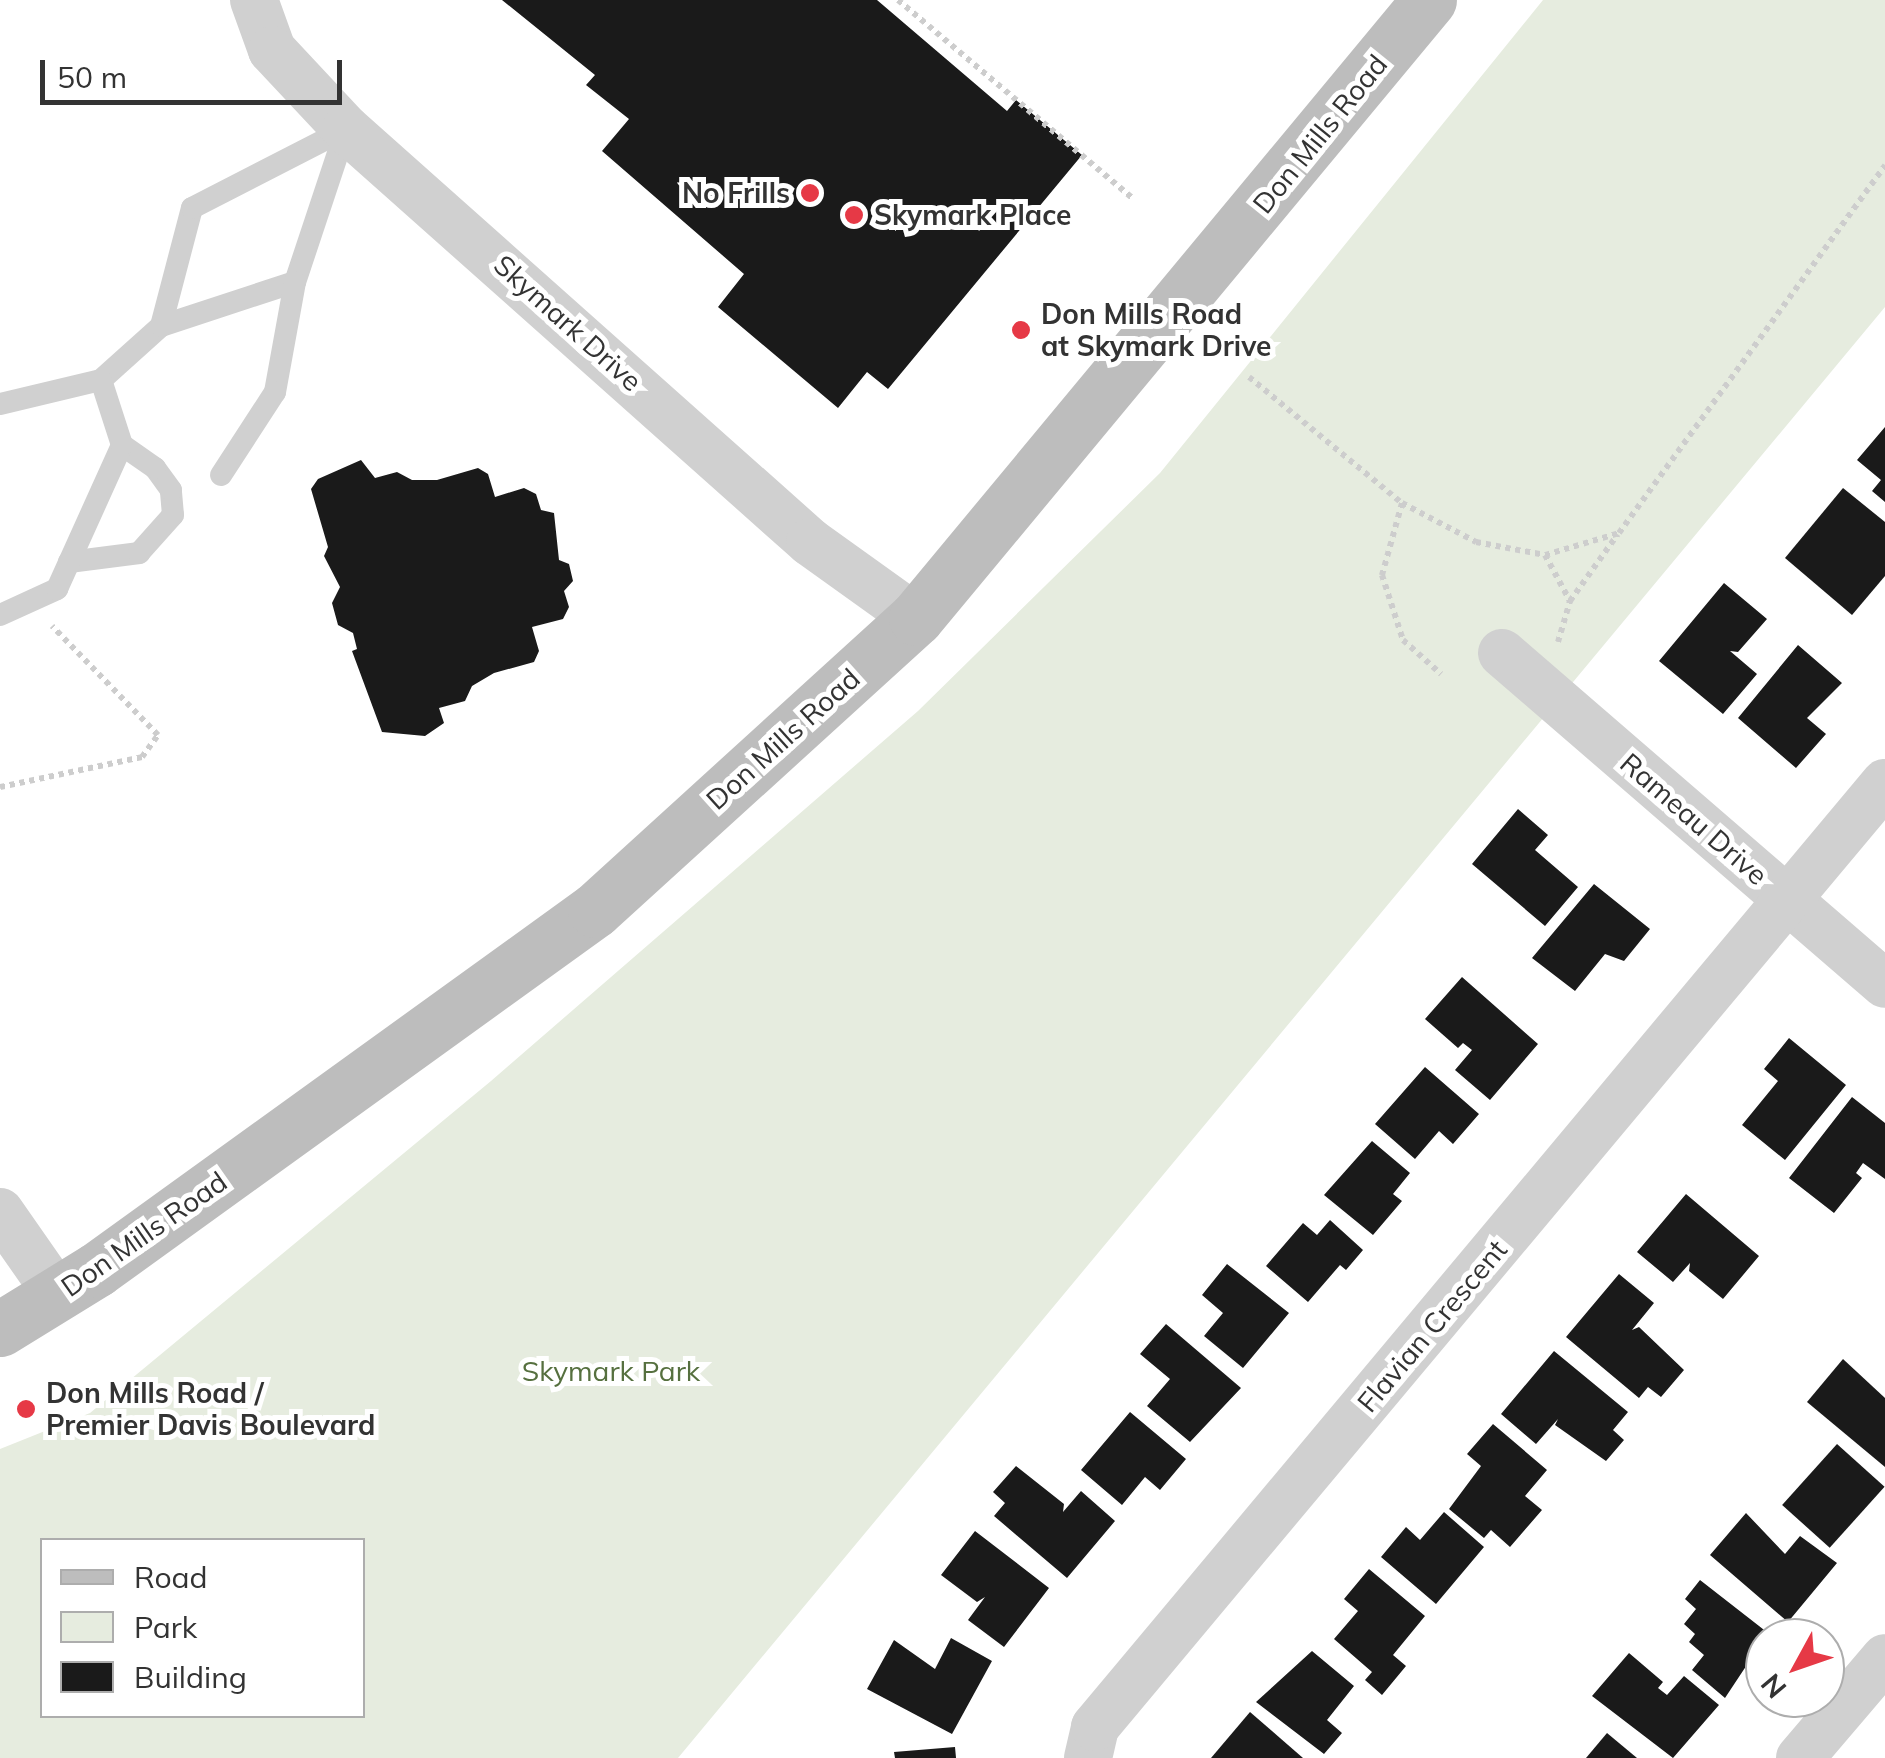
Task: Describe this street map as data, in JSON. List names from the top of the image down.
{
  "streets": {
    "main road": ["Don Mills Road"],
    "street": ["Skymark Drive", "Rameau Drive", "Flavian Crescent"]
  },
  "crossings": [
    ["Don Mills Road", "Skymark Drive"],
    ["Rameau Drive", "Flavian Crescent"]
  ],
  "parks": ["Skymark Park"],
  "places": [
    "No Frills",
    "Skymark Place",
    "Don Mills Road at Skymark Drive",
    "Don Mills Road / Premier Davis Boulevard"
  ],
  "legend": ["Road", "Park", "Building"],
  "scale_bar": "50 m",
  "north": "bottom left"
}
